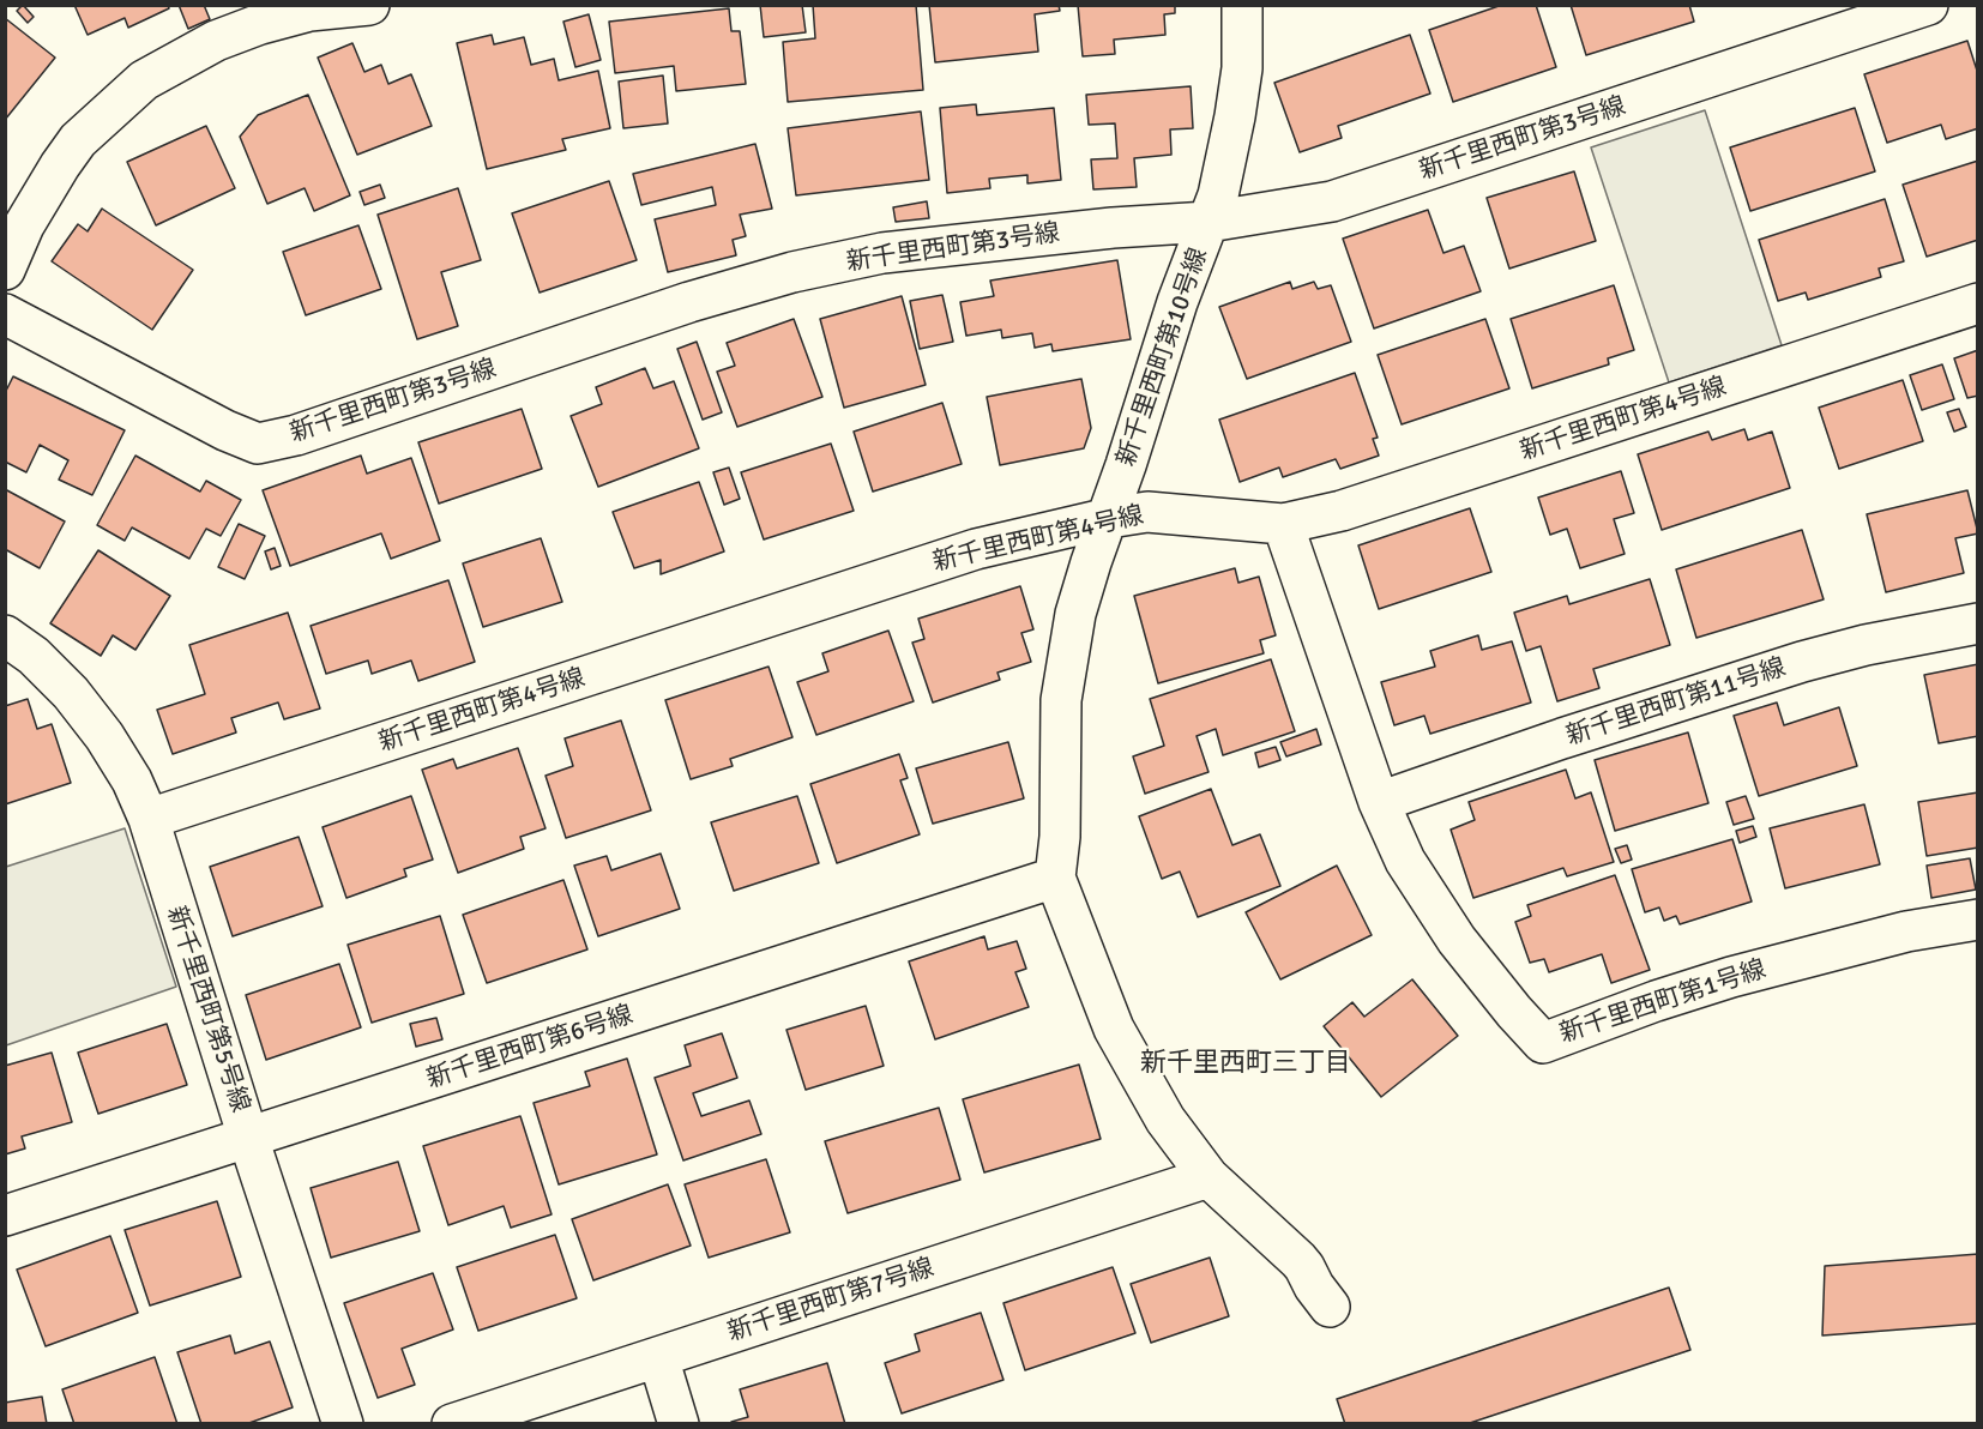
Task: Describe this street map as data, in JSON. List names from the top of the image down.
{
  "streets": {
    "street": [
      "新千里西町第3号線",
      "新千里西町第10号線",
      "新千里西町第4号線",
      "新千里西町第11号線",
      "新千里西町第1号線",
      "新千里西町第5号線",
      "新千里西町第6号線",
      "新千里西町第7号線"
    ]
  },
  "crossings": [
    ["新千里西町第3号線", "新千里西町第10号線"],
    ["新千里西町第10号線", "新千里西町第4号線"],
    ["新千里西町第10号線", "新千里西町第6号線"],
    ["新千里西町第10号線", "新千里西町第7号線"],
    ["新千里西町第4号線", "新千里西町第1号線"],
    ["新千里西町第4号線", "新千里西町第5号線"],
    ["新千里西町第11号線", "新千里西町第1号線"],
    ["新千里西町第5号線", "新千里西町第6号線"]
  ],
  "districts": ["新千里西町三丁目"]
}
